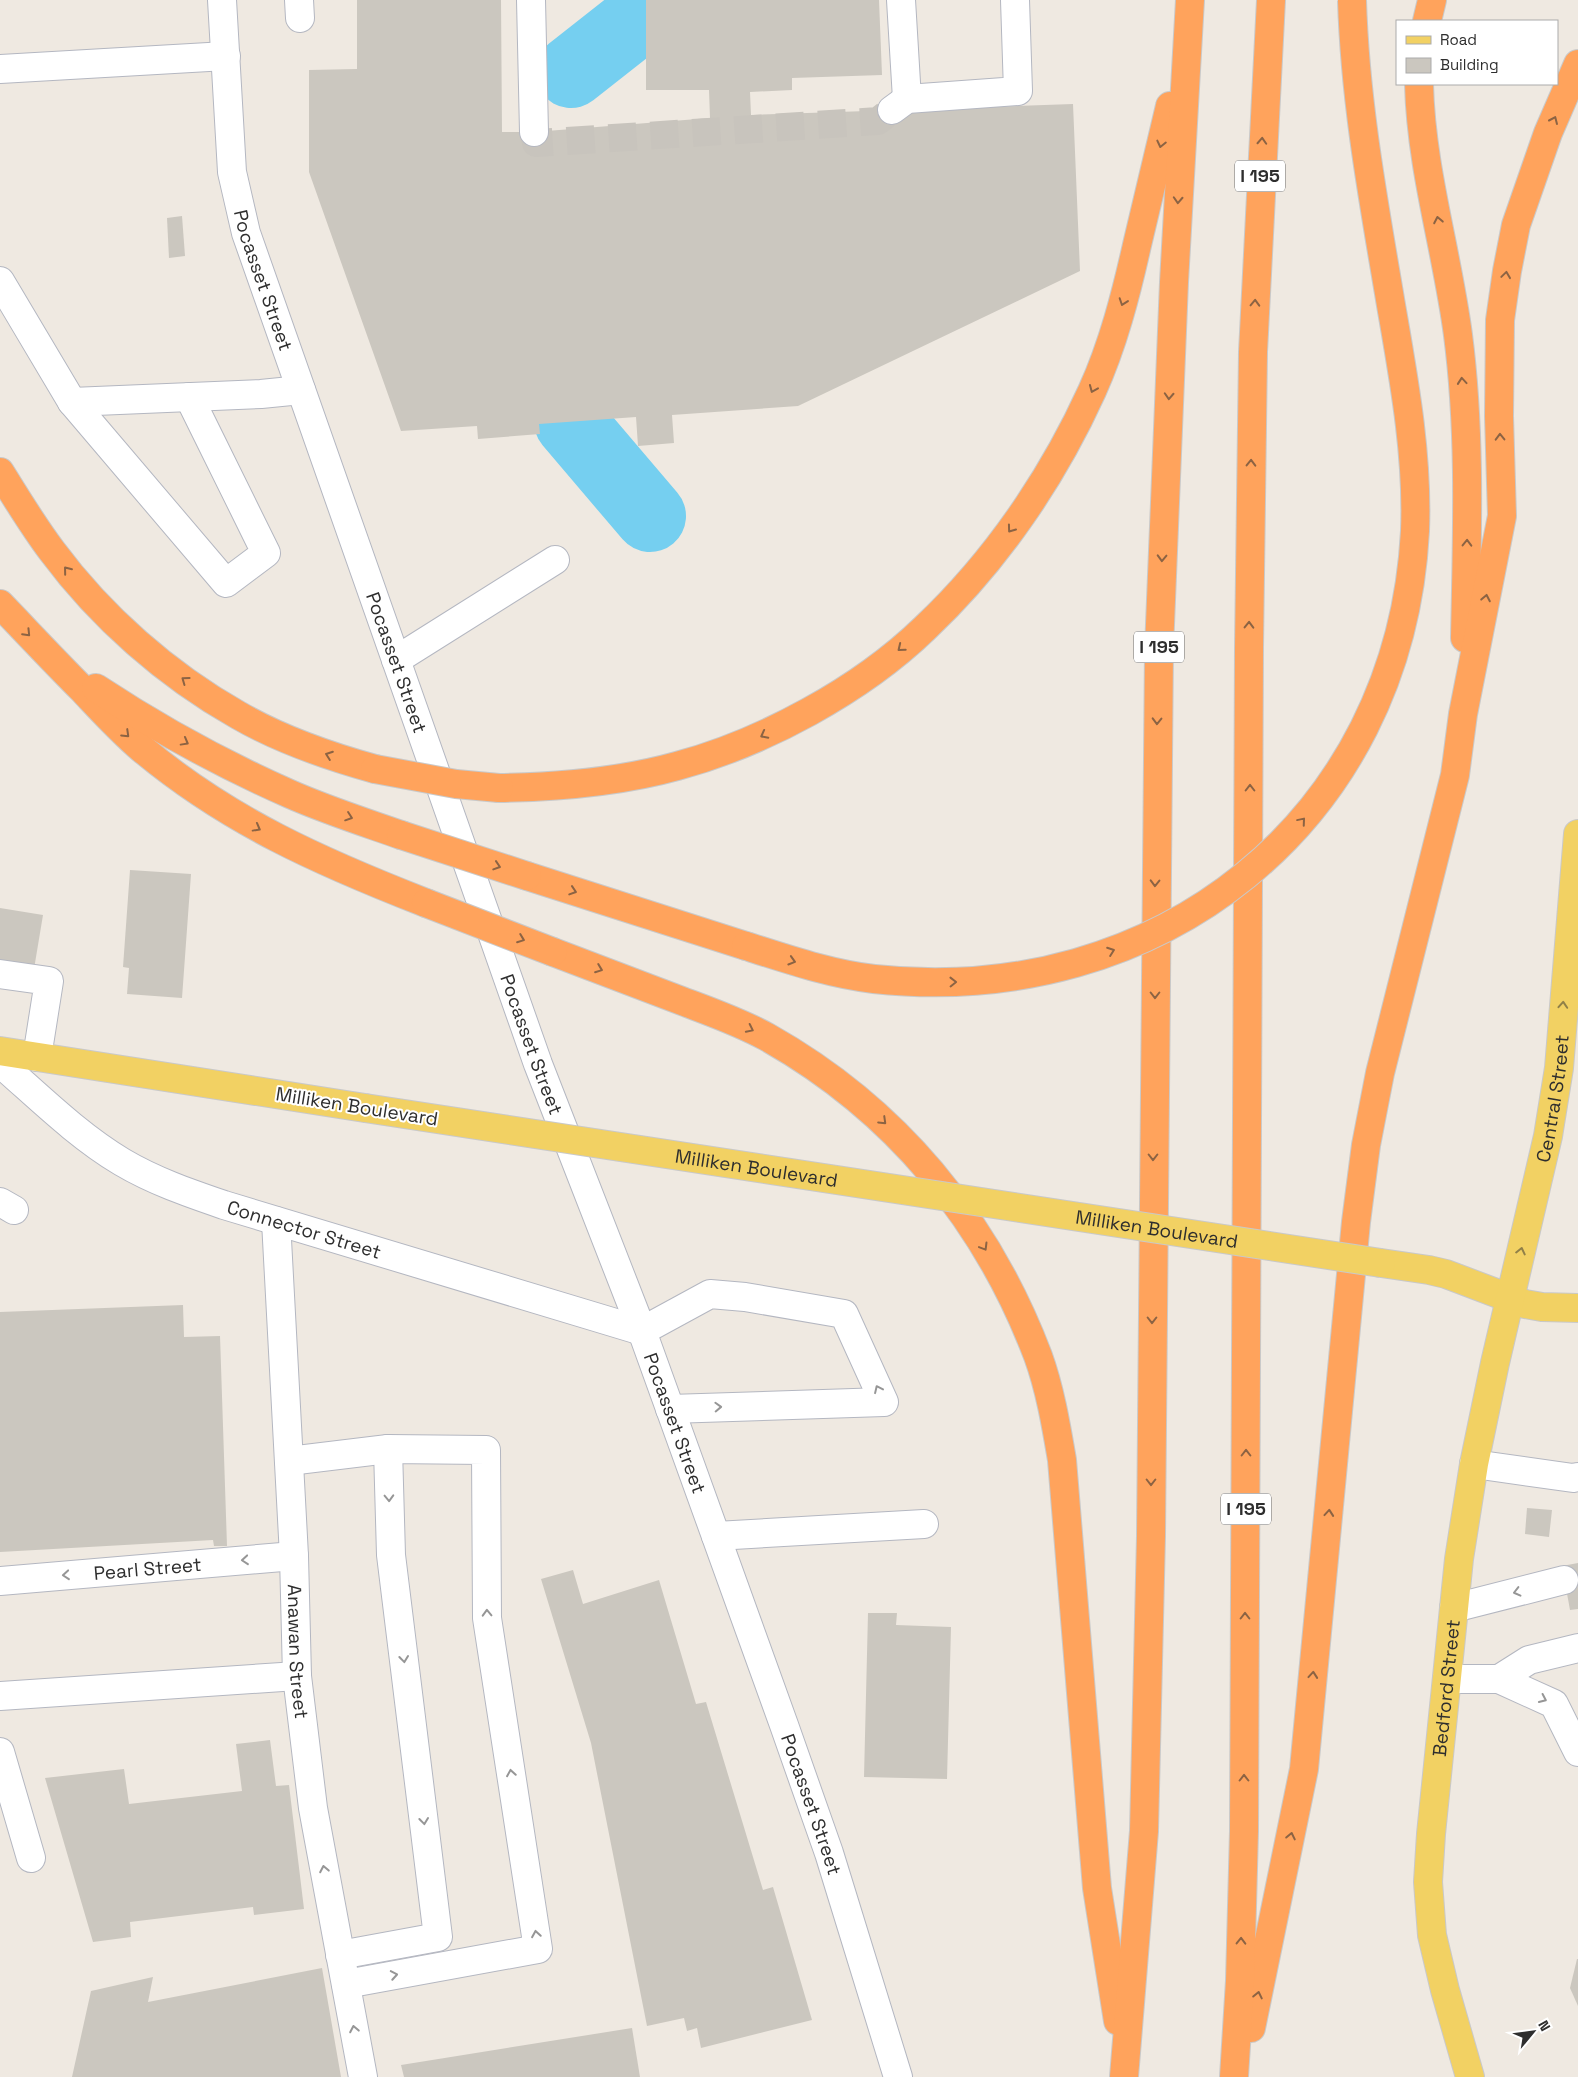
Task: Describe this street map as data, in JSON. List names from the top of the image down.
{
  "streets": {
    "highway": ["I 195"],
    "main road": ["Central Street", "Milliken Boulevard", "Bedford Street"],
    "street": [
      "Pocasset Street",
      "Connector Street",
      "Pearl Street",
      "Anawan Street"
    ]
  },
  "crossings": [
    ["Pocasset Street", "Connector Street"],
    ["Central Street", "Milliken Boulevard"],
    ["Central Street", "Bedford Street"],
    ["Milliken Boulevard", "Bedford Street"],
    ["Connector Street", "Anawan Street"],
    ["Pearl Street", "Anawan Street"]
  ],
  "one_way": ["Central Street"],
  "legend": ["Road", "Building"],
  "north": "top right"
}
